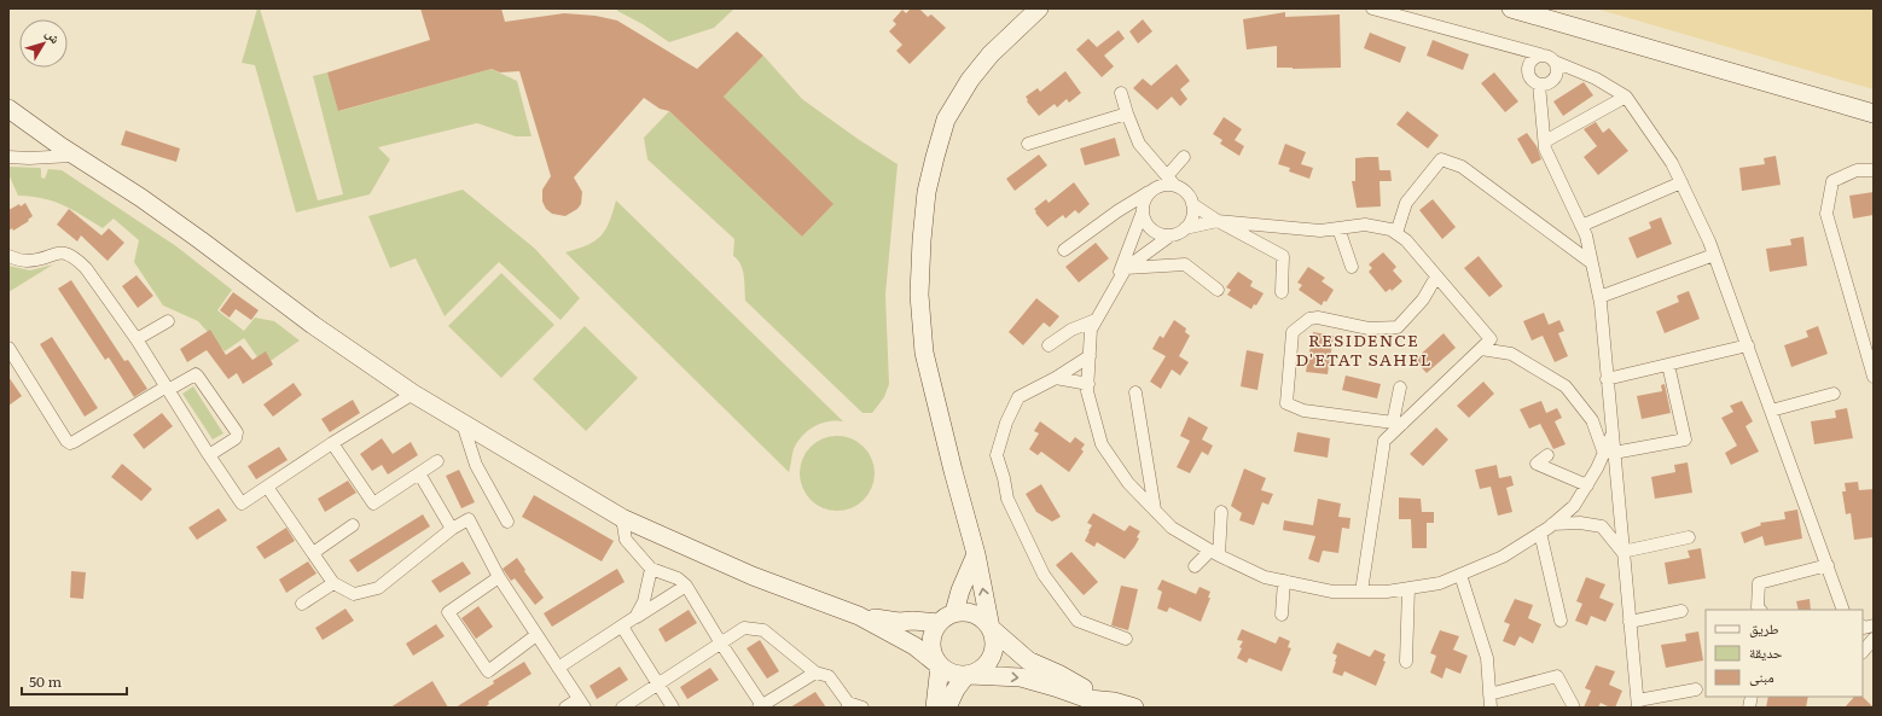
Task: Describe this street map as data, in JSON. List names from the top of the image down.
{
  "districts": ["RESIDENCE D'ETAT SAHEL"],
  "legend": ["طريق", "حديقة", "مبنى"],
  "scale_bar": "50 m",
  "north": "top right"
}
